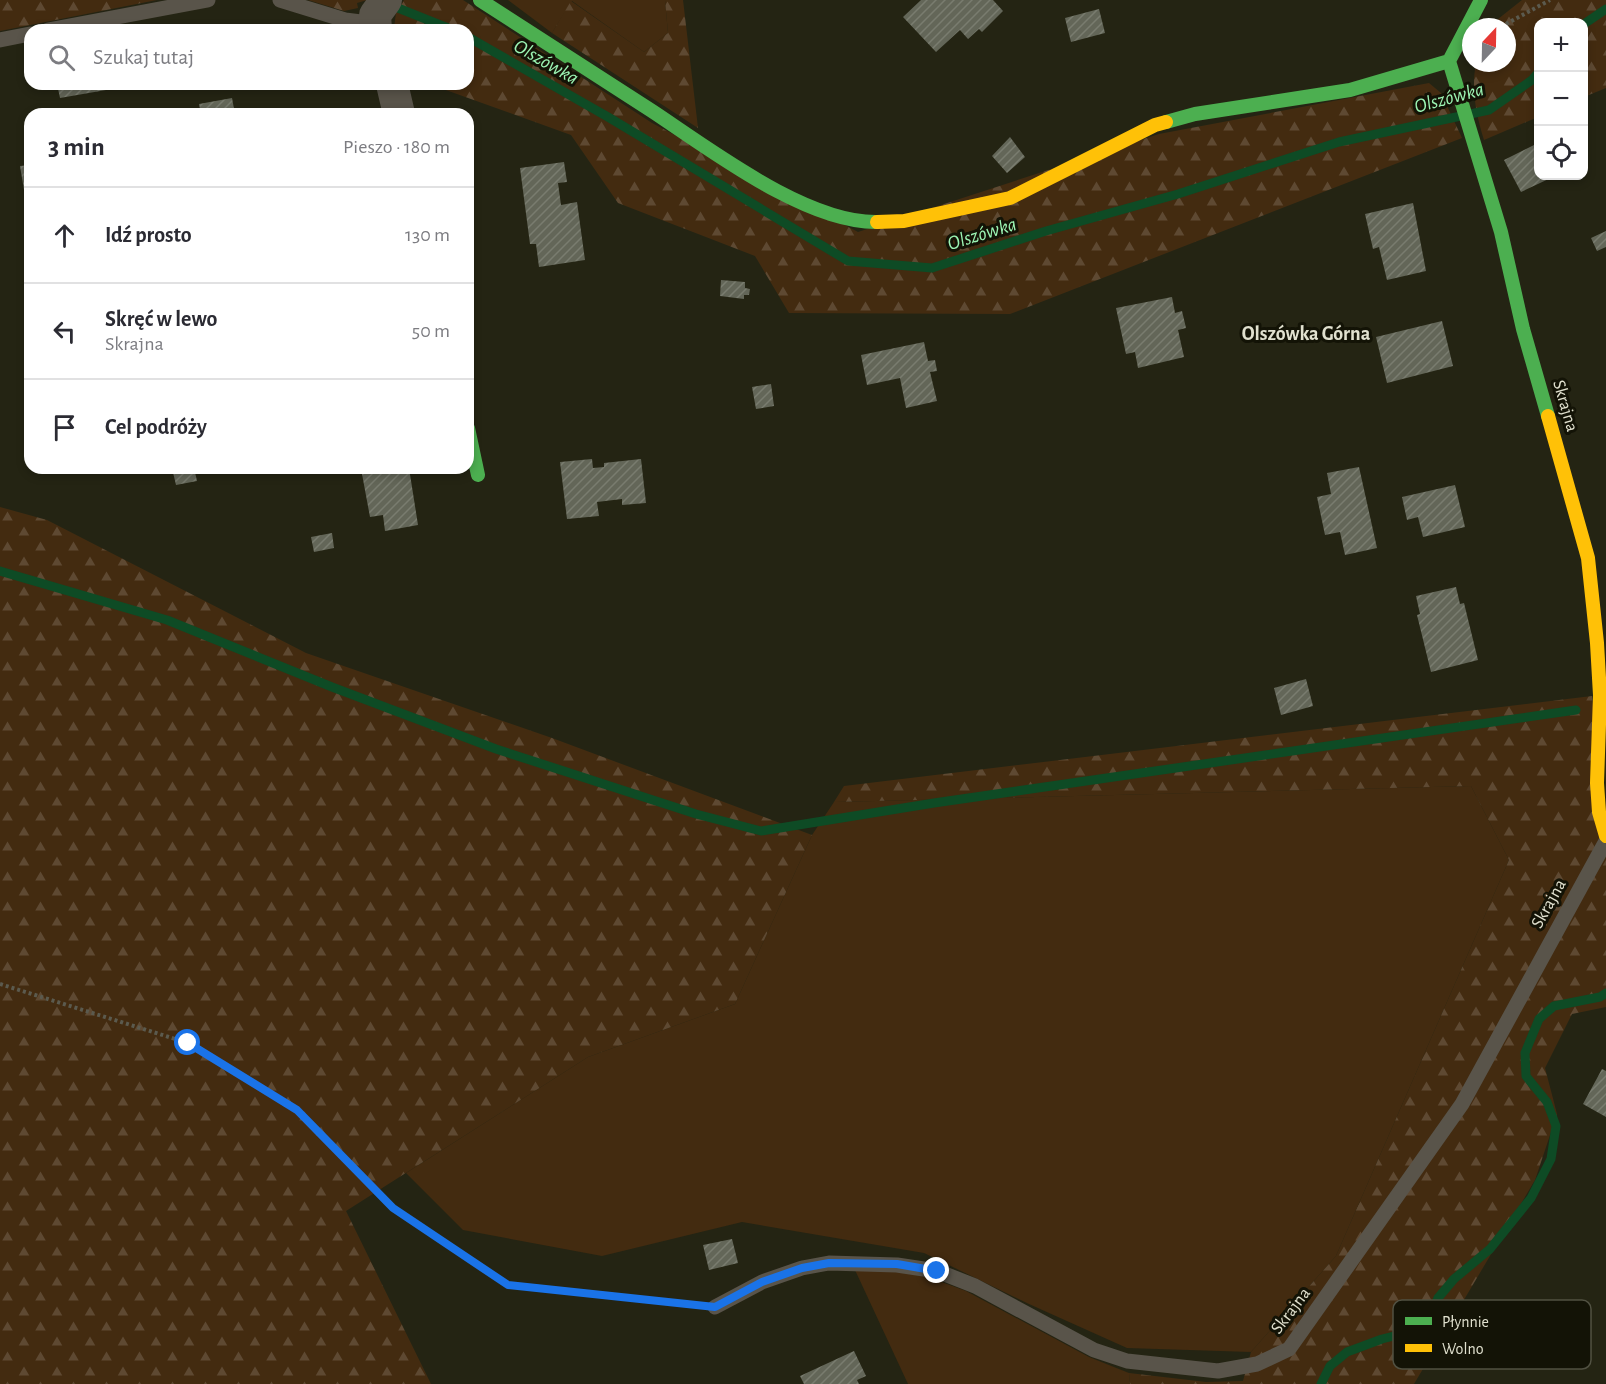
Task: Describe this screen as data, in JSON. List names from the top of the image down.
{
  "streets": {
    "street": ["Skrajna"]
  },
  "districts": ["Olszówka Górna"],
  "water": ["Olszówka"],
  "legend": ["Płynnie", "Wolno"],
  "north": "top",
  "page": {
    "map_buttons": ["+", "−"],
    "search": "Szukaj tutaj",
    "heading": ["3 min", "Pieszo · 180 m"],
    "list": [
      ["Idź prosto", "130 m"],
      ["Skręć w lewo", "Skrajna", "50 m"],
      "Cel podróży"
    ]
  }
}
